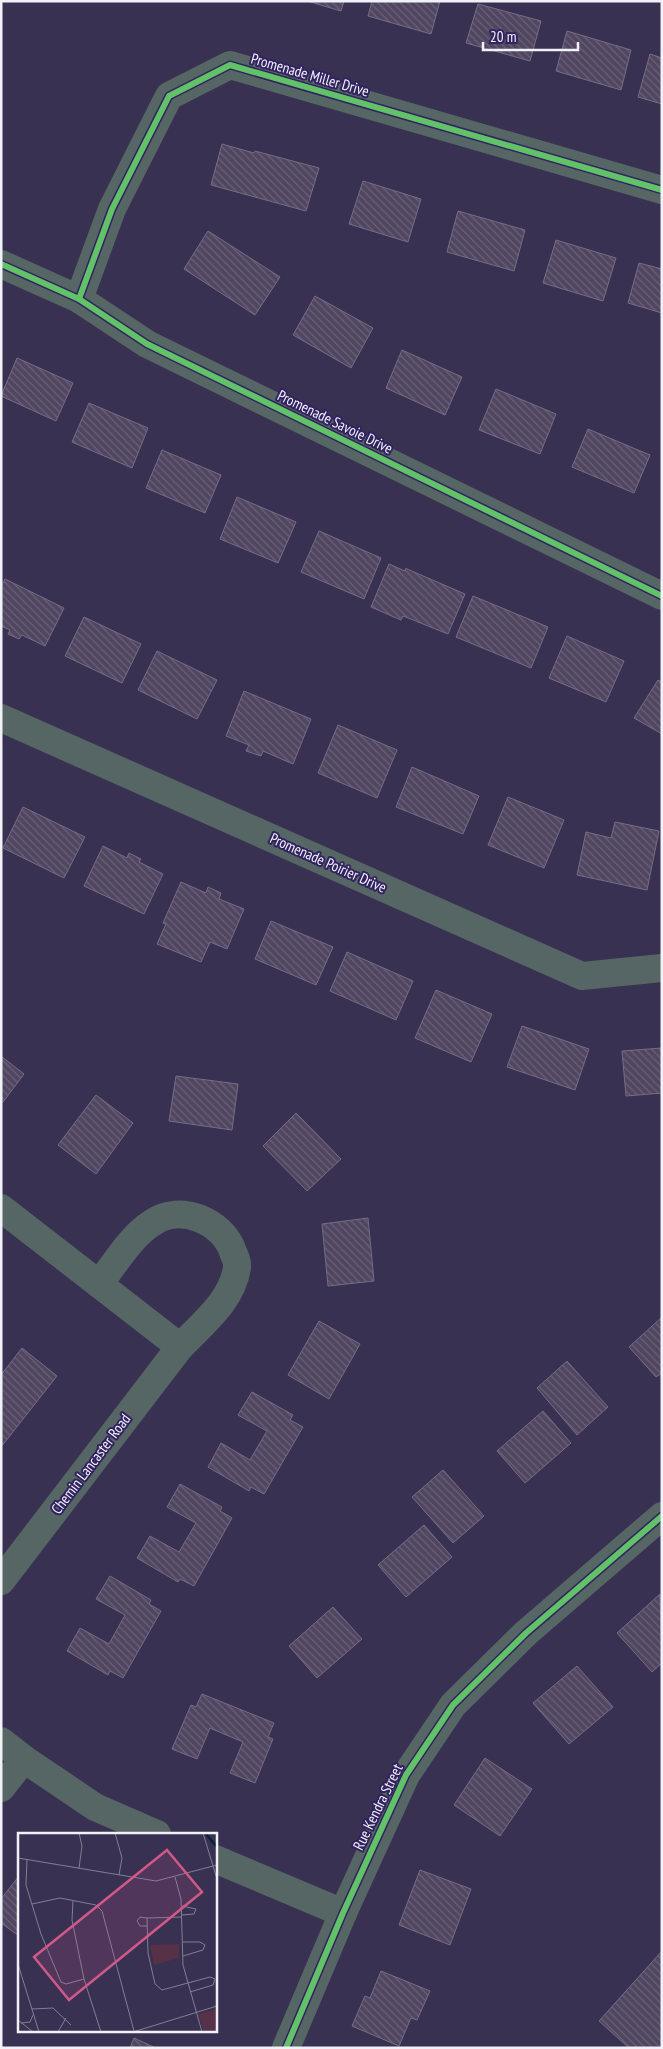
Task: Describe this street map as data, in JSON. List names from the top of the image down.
{
  "streets": {
    "street": [
      "Promenade Miller Drive",
      "Promenade Savoie Drive",
      "Promenade Poirier Drive",
      "Chemin Lancaster Road",
      "Rue Kendra Street"
    ]
  },
  "crossings": [
    ["Promenade Miller Drive", "Promenade Savoie Drive"]
  ],
  "scale_bar": "20 m"
}
